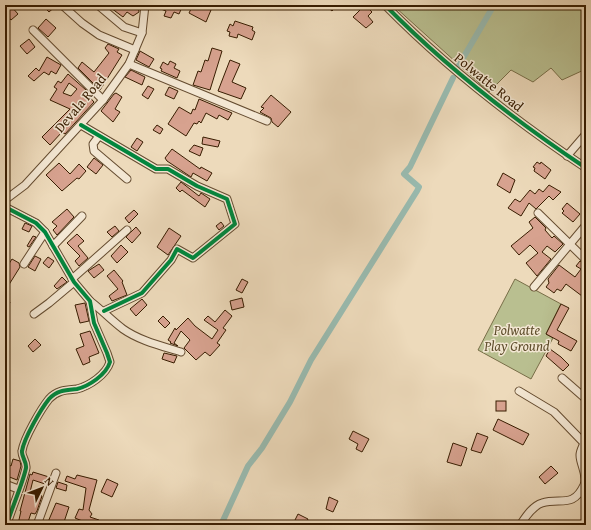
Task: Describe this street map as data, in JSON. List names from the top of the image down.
{
  "streets": {
    "street": ["Polwatte Road", "Devala Road"]
  },
  "parks": ["Polwatte Play Ground"],
  "north": "top right"
}
